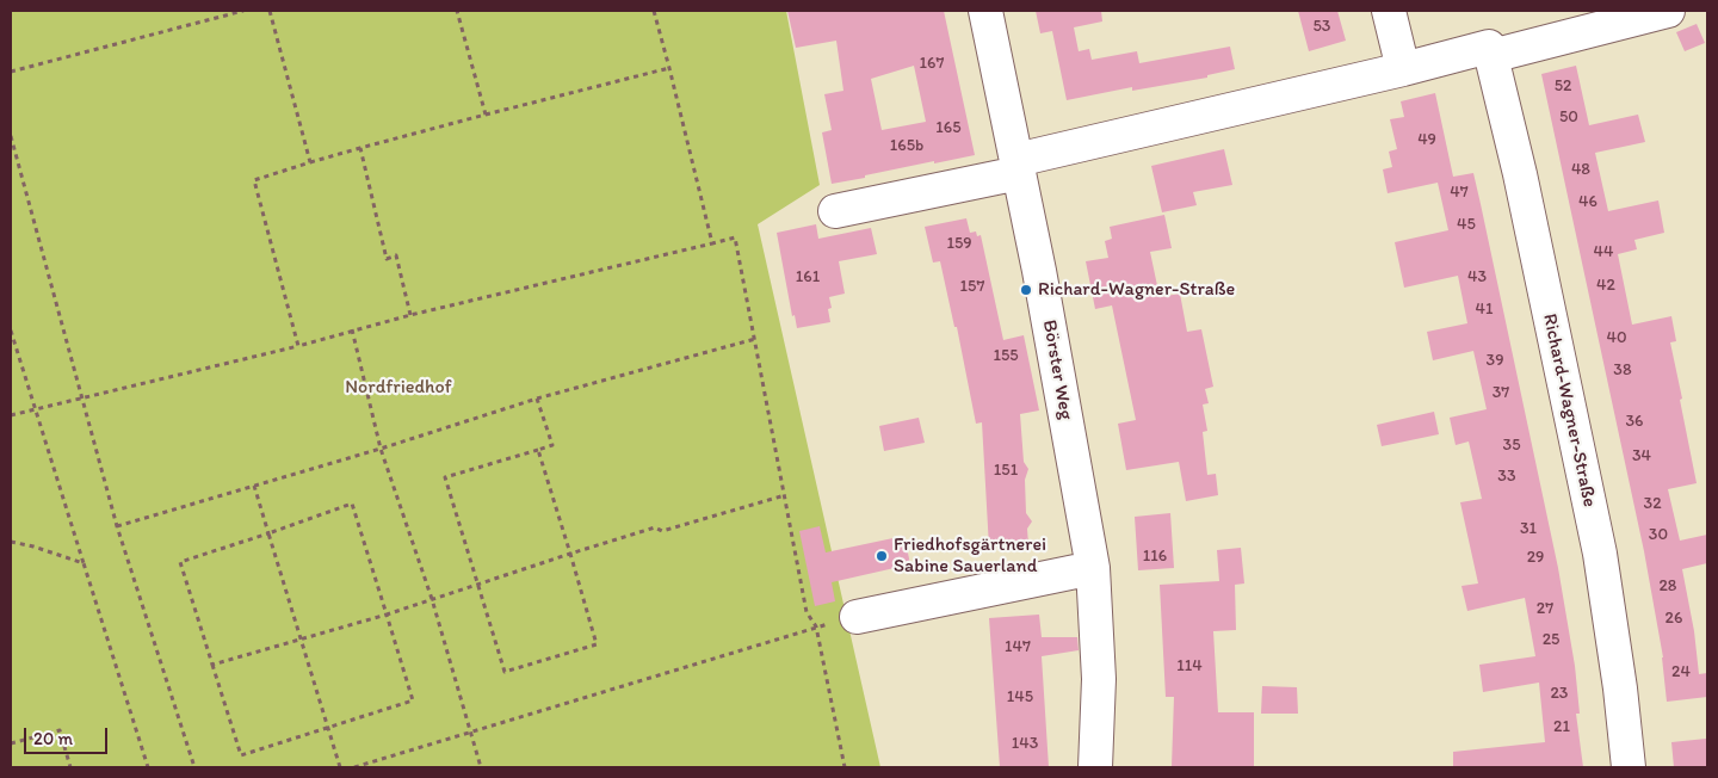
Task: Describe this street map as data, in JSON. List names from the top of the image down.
{
  "streets": {
    "street": ["Börster Weg", "Richard-Wagner-Straße"]
  },
  "parks": ["Nordfriedhof"],
  "places": ["Richard-Wagner-Straße", "Friedhofsgärtnerei Sabine Sauerland"],
  "house_numbers": [
    "53",
    "167",
    "52",
    "50",
    "165",
    "49",
    "165b",
    "48",
    "47",
    "46",
    "45",
    "159",
    "44",
    "161",
    "43",
    "42",
    "157",
    "41",
    "40",
    "155",
    "39",
    "38",
    "37",
    "36",
    "35",
    "34",
    "151",
    "33",
    "32",
    "31",
    "30",
    "116",
    "29",
    "28",
    "27",
    "26",
    "25",
    "147",
    "114",
    "24",
    "23",
    "145",
    "21",
    "143"
  ],
  "scale_bar": "20 m"
}
